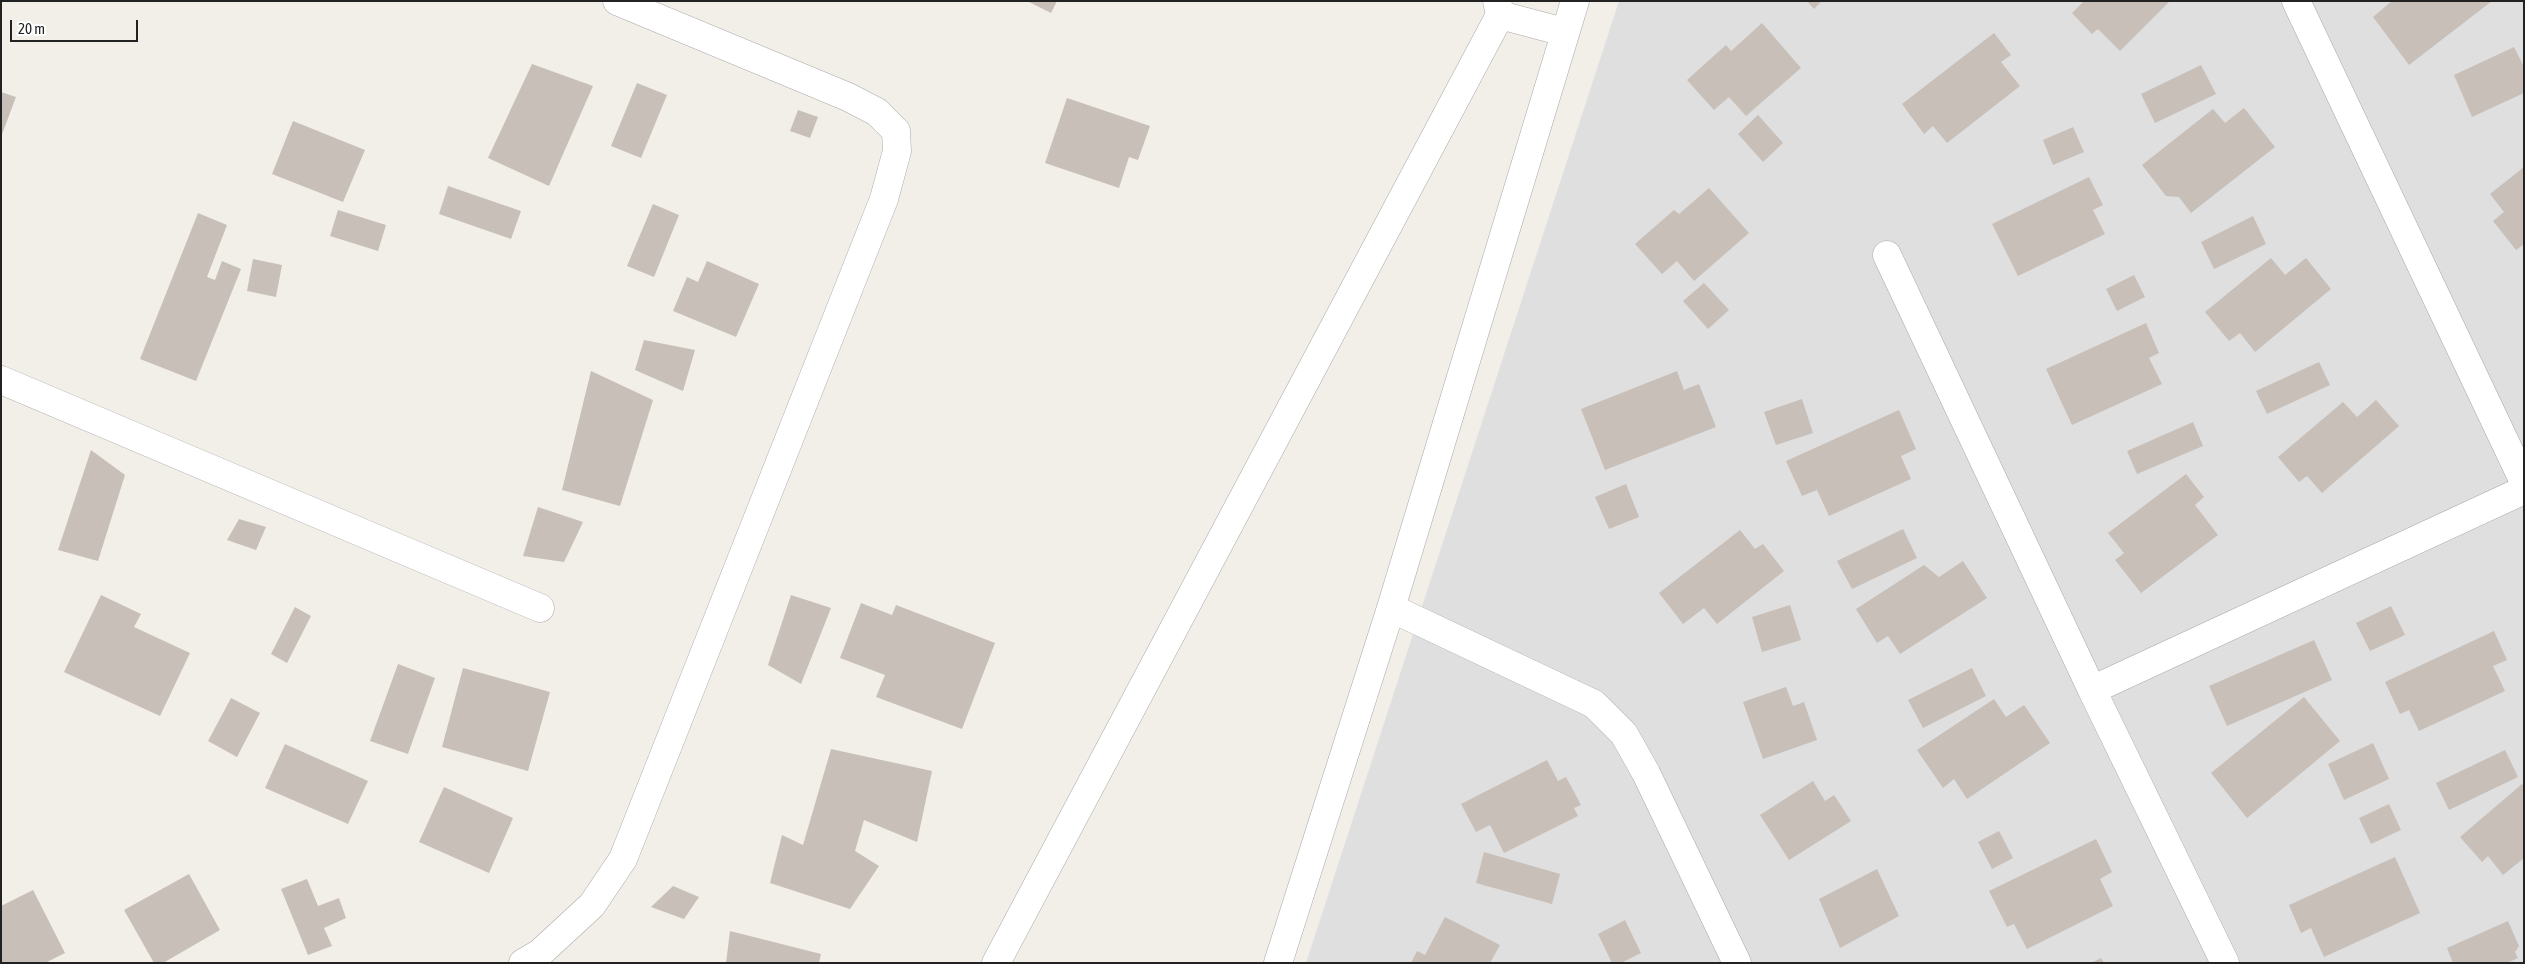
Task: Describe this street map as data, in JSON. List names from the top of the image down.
{
  "scale_bar": "20 m"
}
